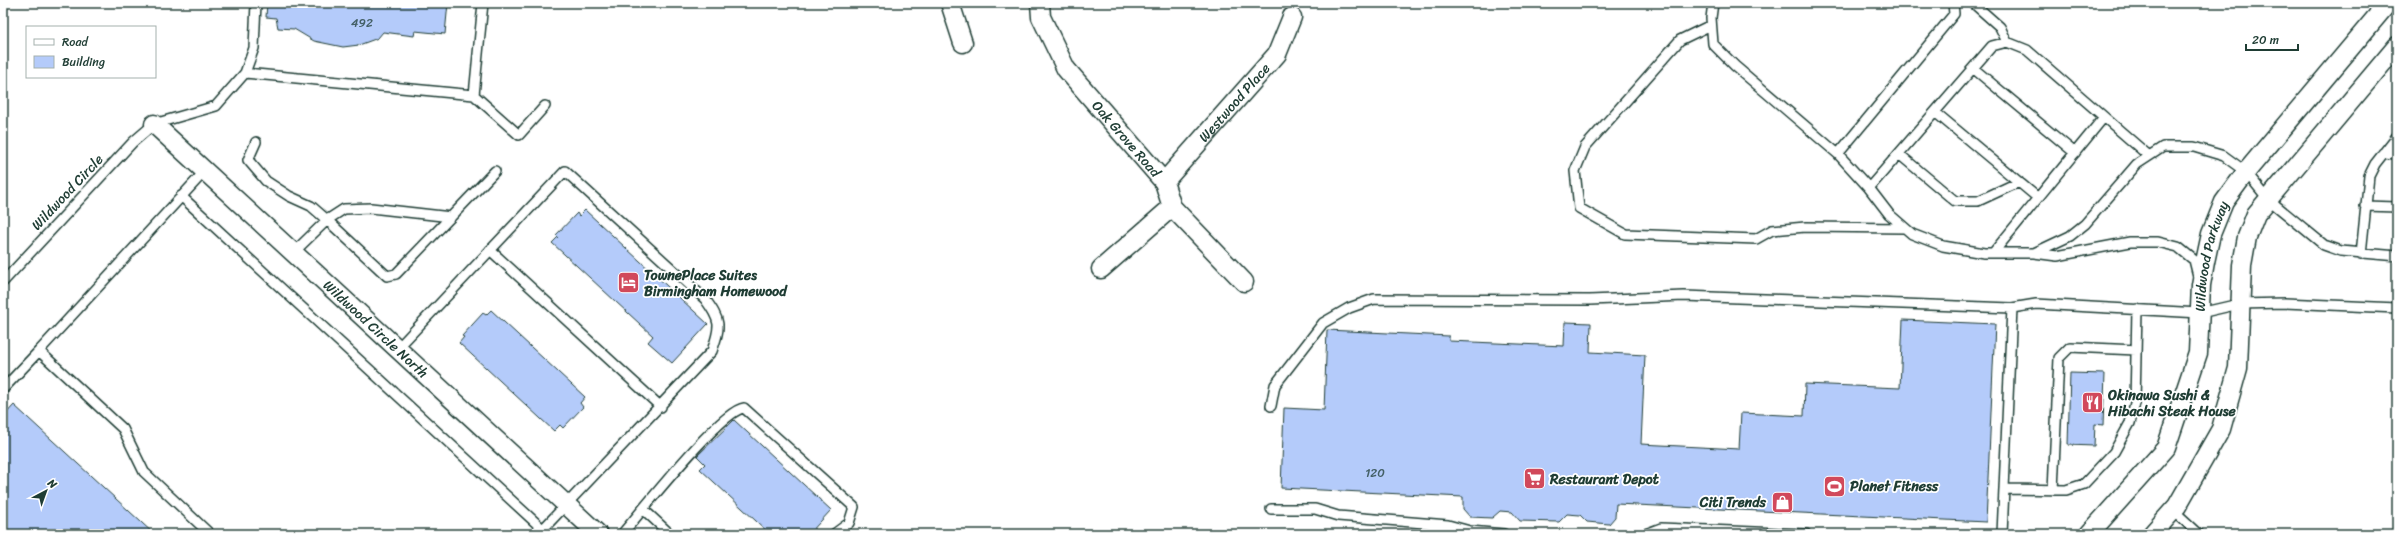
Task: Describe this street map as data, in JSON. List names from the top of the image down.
{
  "streets": {
    "street": [
      "Westwood Place",
      "Oak Grove Road",
      "Wildwood Parkway",
      "Wildwood Circle North"
    ],
    "lane": ["Wildwood Circle"]
  },
  "crossings": [
    ["Westwood Place", "Oak Grove Road"],
    ["Wildwood Circle", "Wildwood Circle North"]
  ],
  "places": {
    "hotel": ["TownePlace Suites Birmingham Homewood"],
    "restaurant": ["Okinawa Sushi & Hibachi Steak House"],
    "supermarket": ["Restaurant Depot"],
    "sports": ["Planet Fitness"],
    "shop": ["Citi Trends"]
  },
  "house_numbers": ["492", "120"],
  "legend": ["Road", "Building"],
  "scale_bar": "20 m",
  "north": "top right"
}
